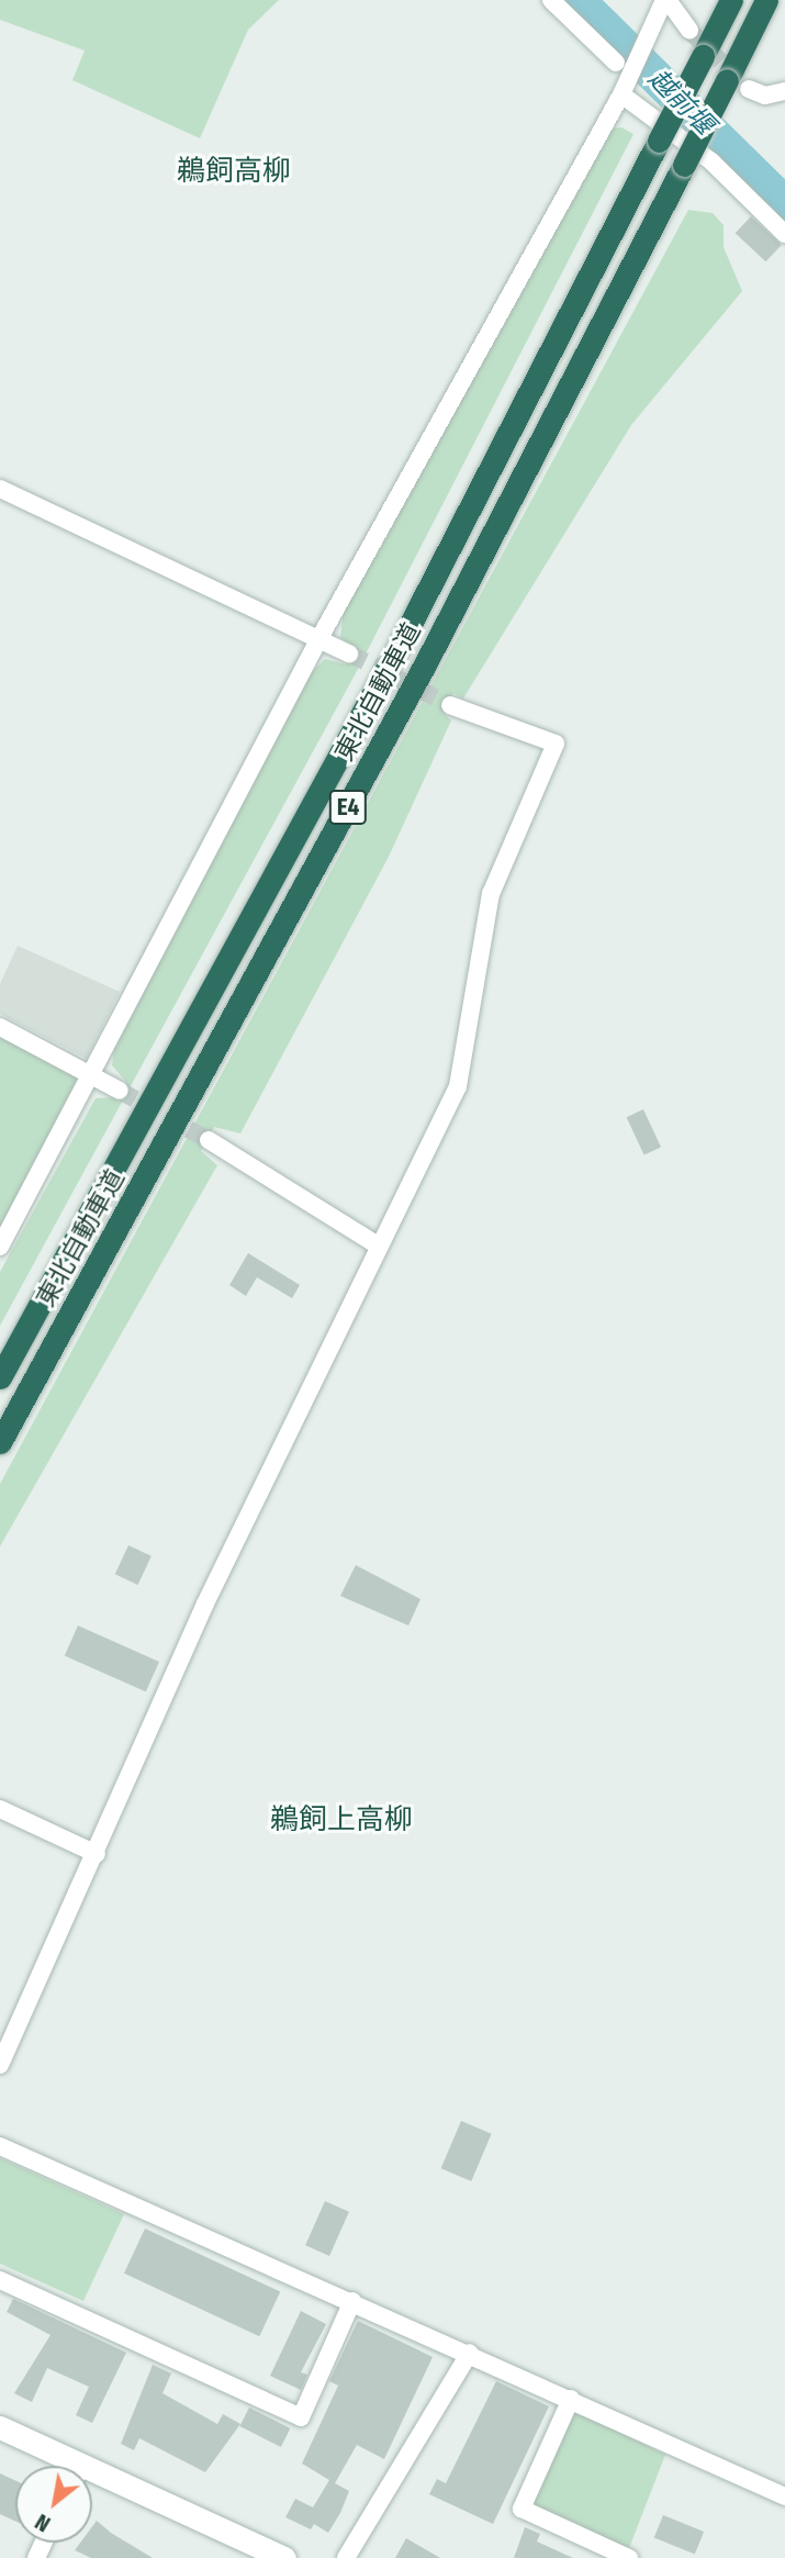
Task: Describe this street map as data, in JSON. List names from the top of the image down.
{
  "streets": {
    "highway": ["東北自動車道", "E4"]
  },
  "districts": ["鵜飼高柳", "鵜飼上高柳"],
  "water": ["越前堰"],
  "north": "bottom left"
}
